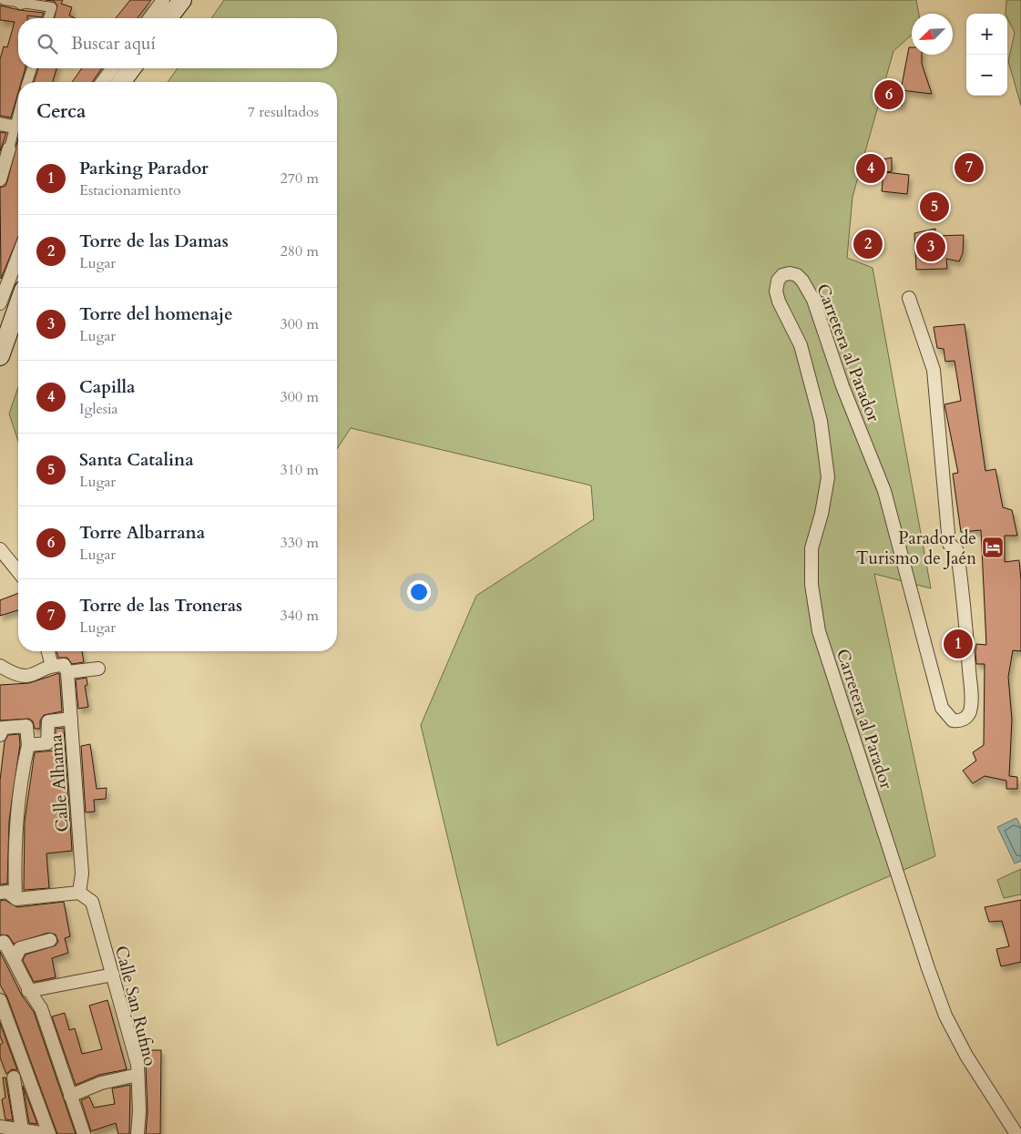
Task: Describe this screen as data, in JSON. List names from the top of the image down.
{
  "streets": {
    "street": ["Carretera al Parador", "Calle Alhama", "Calle San Rufino"]
  },
  "crossings": [
    ["Calle Alhama", "Calle San Rufino"]
  ],
  "places": {
    "hotel": ["Parador de Turismo de Jaén"]
  },
  "north": "bottom left",
  "page": {
    "map_buttons": ["+", "−"],
    "search": "Buscar aquí",
    "pins": [
      "6",
      "7",
      "4",
      "5",
      "2",
      "3",
      "1"
    ],
    "heading": ["Cerca", "7 resultados"],
    "list": [
      {
        "mark": "1",
        "name": "Parking Parador",
        "note": "Estacionamiento",
        "value": "270 m"
      },
      {
        "mark": "2",
        "name": "Torre de las Damas",
        "note": "Lugar",
        "value": "280 m"
      },
      {
        "mark": "3",
        "name": "Torre del homenaje",
        "note": "Lugar",
        "value": "300 m"
      },
      {
        "mark": "4",
        "name": "Capilla",
        "note": "Iglesia",
        "value": "300 m"
      },
      {
        "mark": "5",
        "name": "Santa Catalina",
        "note": "Lugar",
        "value": "310 m"
      },
      {
        "mark": "6",
        "name": "Torre Albarrana",
        "note": "Lugar",
        "value": "330 m"
      },
      {
        "mark": "7",
        "name": "Torre de las Troneras",
        "note": "Lugar",
        "value": "340 m"
      }
    ]
  }
}
